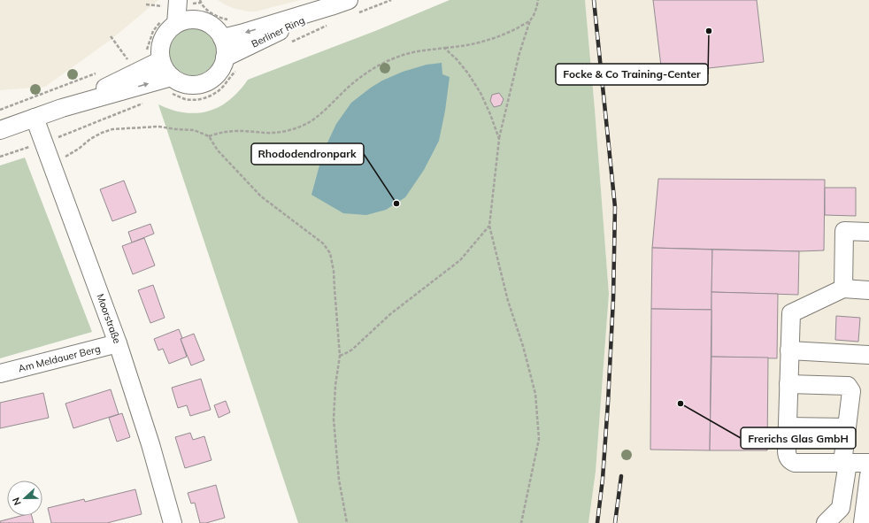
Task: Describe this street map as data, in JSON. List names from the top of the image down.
{
  "streets": {
    "street": ["Berliner Ring", "Moorstraße", "Am Meldauer Berg"]
  },
  "crossings": [
    ["Moorstraße", "Am Meldauer Berg"]
  ],
  "places": ["Focke & Co Training-Center", "Rhododendronpark", "Frerichs Glas GmbH"],
  "north": "left"
}
